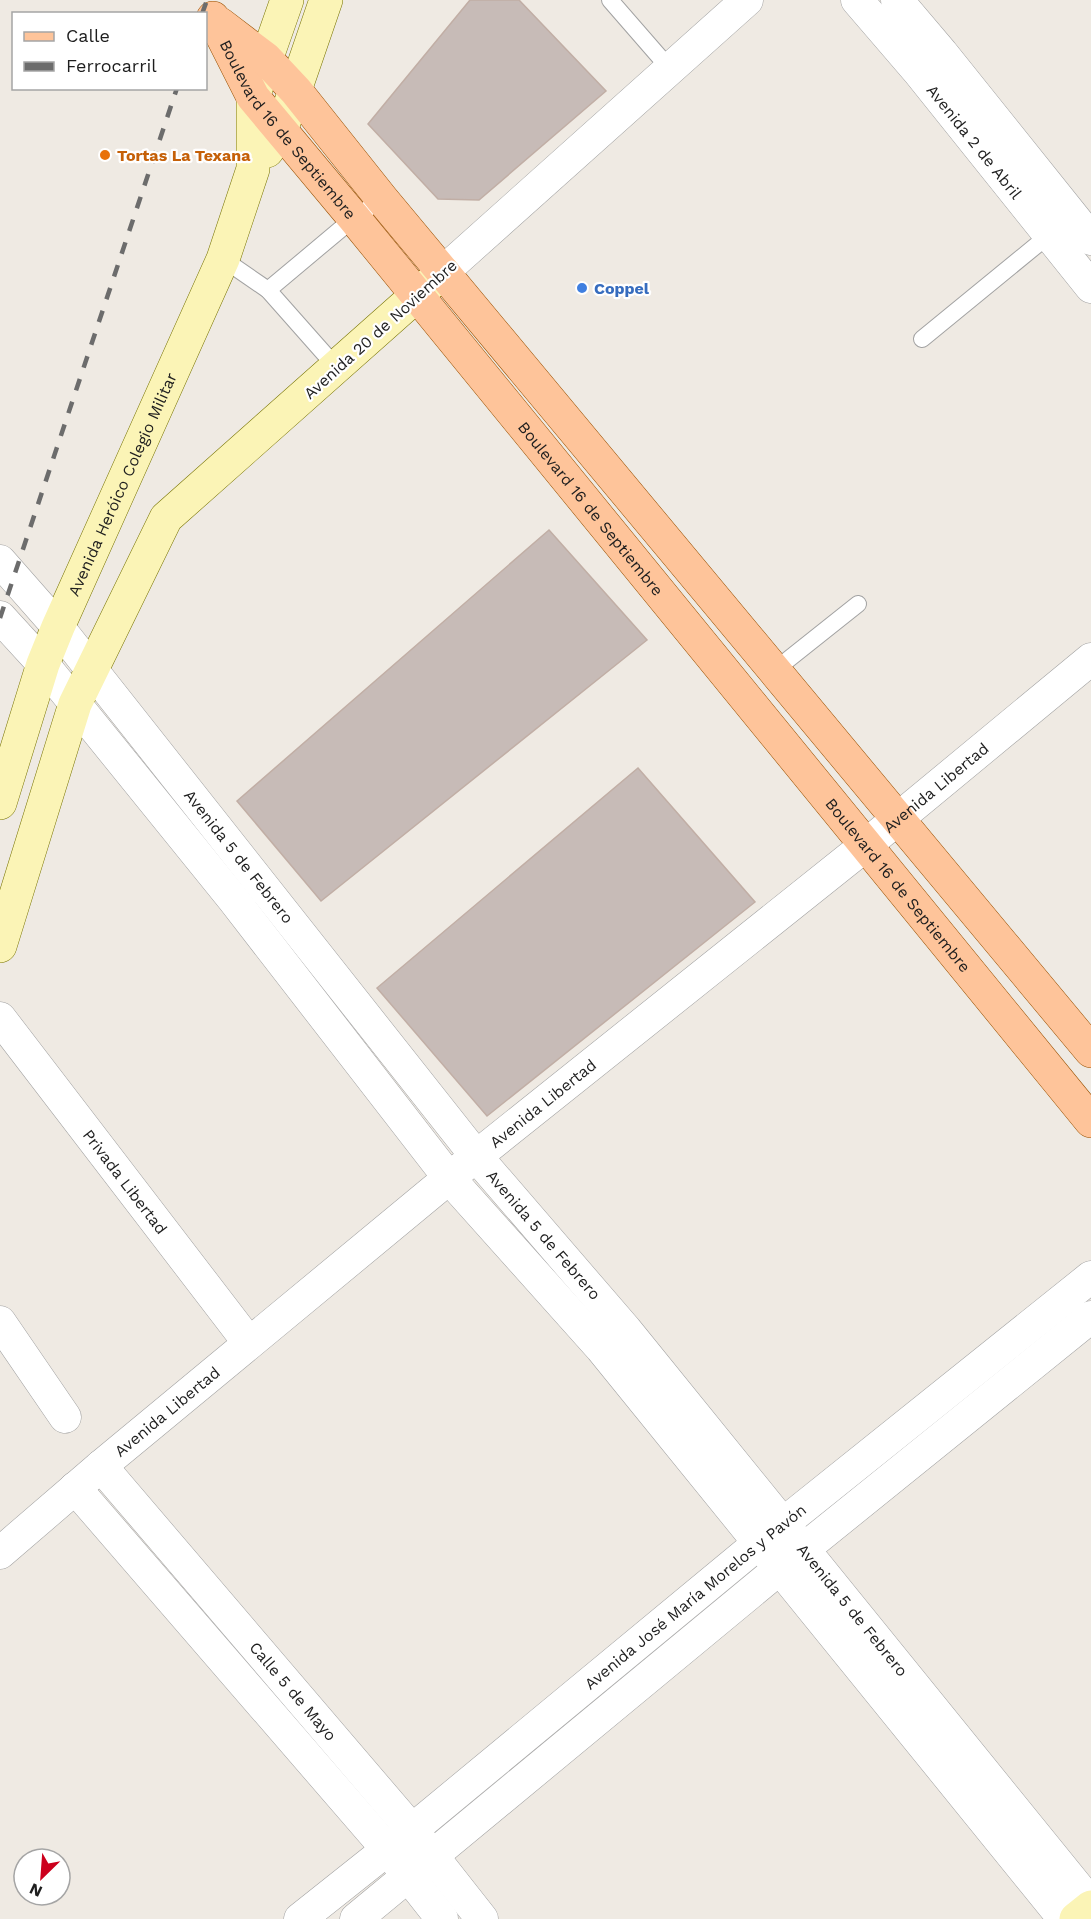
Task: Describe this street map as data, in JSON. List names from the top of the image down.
{
  "streets": {
    "main road": ["Boulevard 16 de Septiembre", "Avenida 20 de Noviembre", "Avenida Heróico Colegio Militar"],
    "street": [
      "Avenida 2 de Abril",
      "Avenida Libertad",
      "Avenida 5 de Febrero",
      "Privada Libertad",
      "Avenida José María Morelos y Pavón",
      "Calle 5 de Mayo"
    ]
  },
  "crossings": [
    ["Boulevard 16 de Septiembre", "Avenida 20 de Noviembre"],
    ["Boulevard 16 de Septiembre", "Avenida Heróico Colegio Militar"],
    ["Boulevard 16 de Septiembre", "Avenida Libertad"],
    ["Avenida 20 de Noviembre", "Avenida 5 de Febrero"],
    ["Avenida Heróico Colegio Militar", "Avenida 5 de Febrero"],
    ["Avenida Libertad", "Avenida 5 de Febrero"],
    ["Avenida Libertad", "Privada Libertad"],
    ["Avenida Libertad", "Calle 5 de Mayo"],
    ["Avenida 5 de Febrero", "Avenida José María Morelos y Pavón"],
    ["Avenida José María Morelos y Pavón", "Calle 5 de Mayo"]
  ],
  "places": ["Tortas La Texana", "Coppel"],
  "legend": ["Calle", "Ferrocarril"],
  "north": "bottom left"
}
